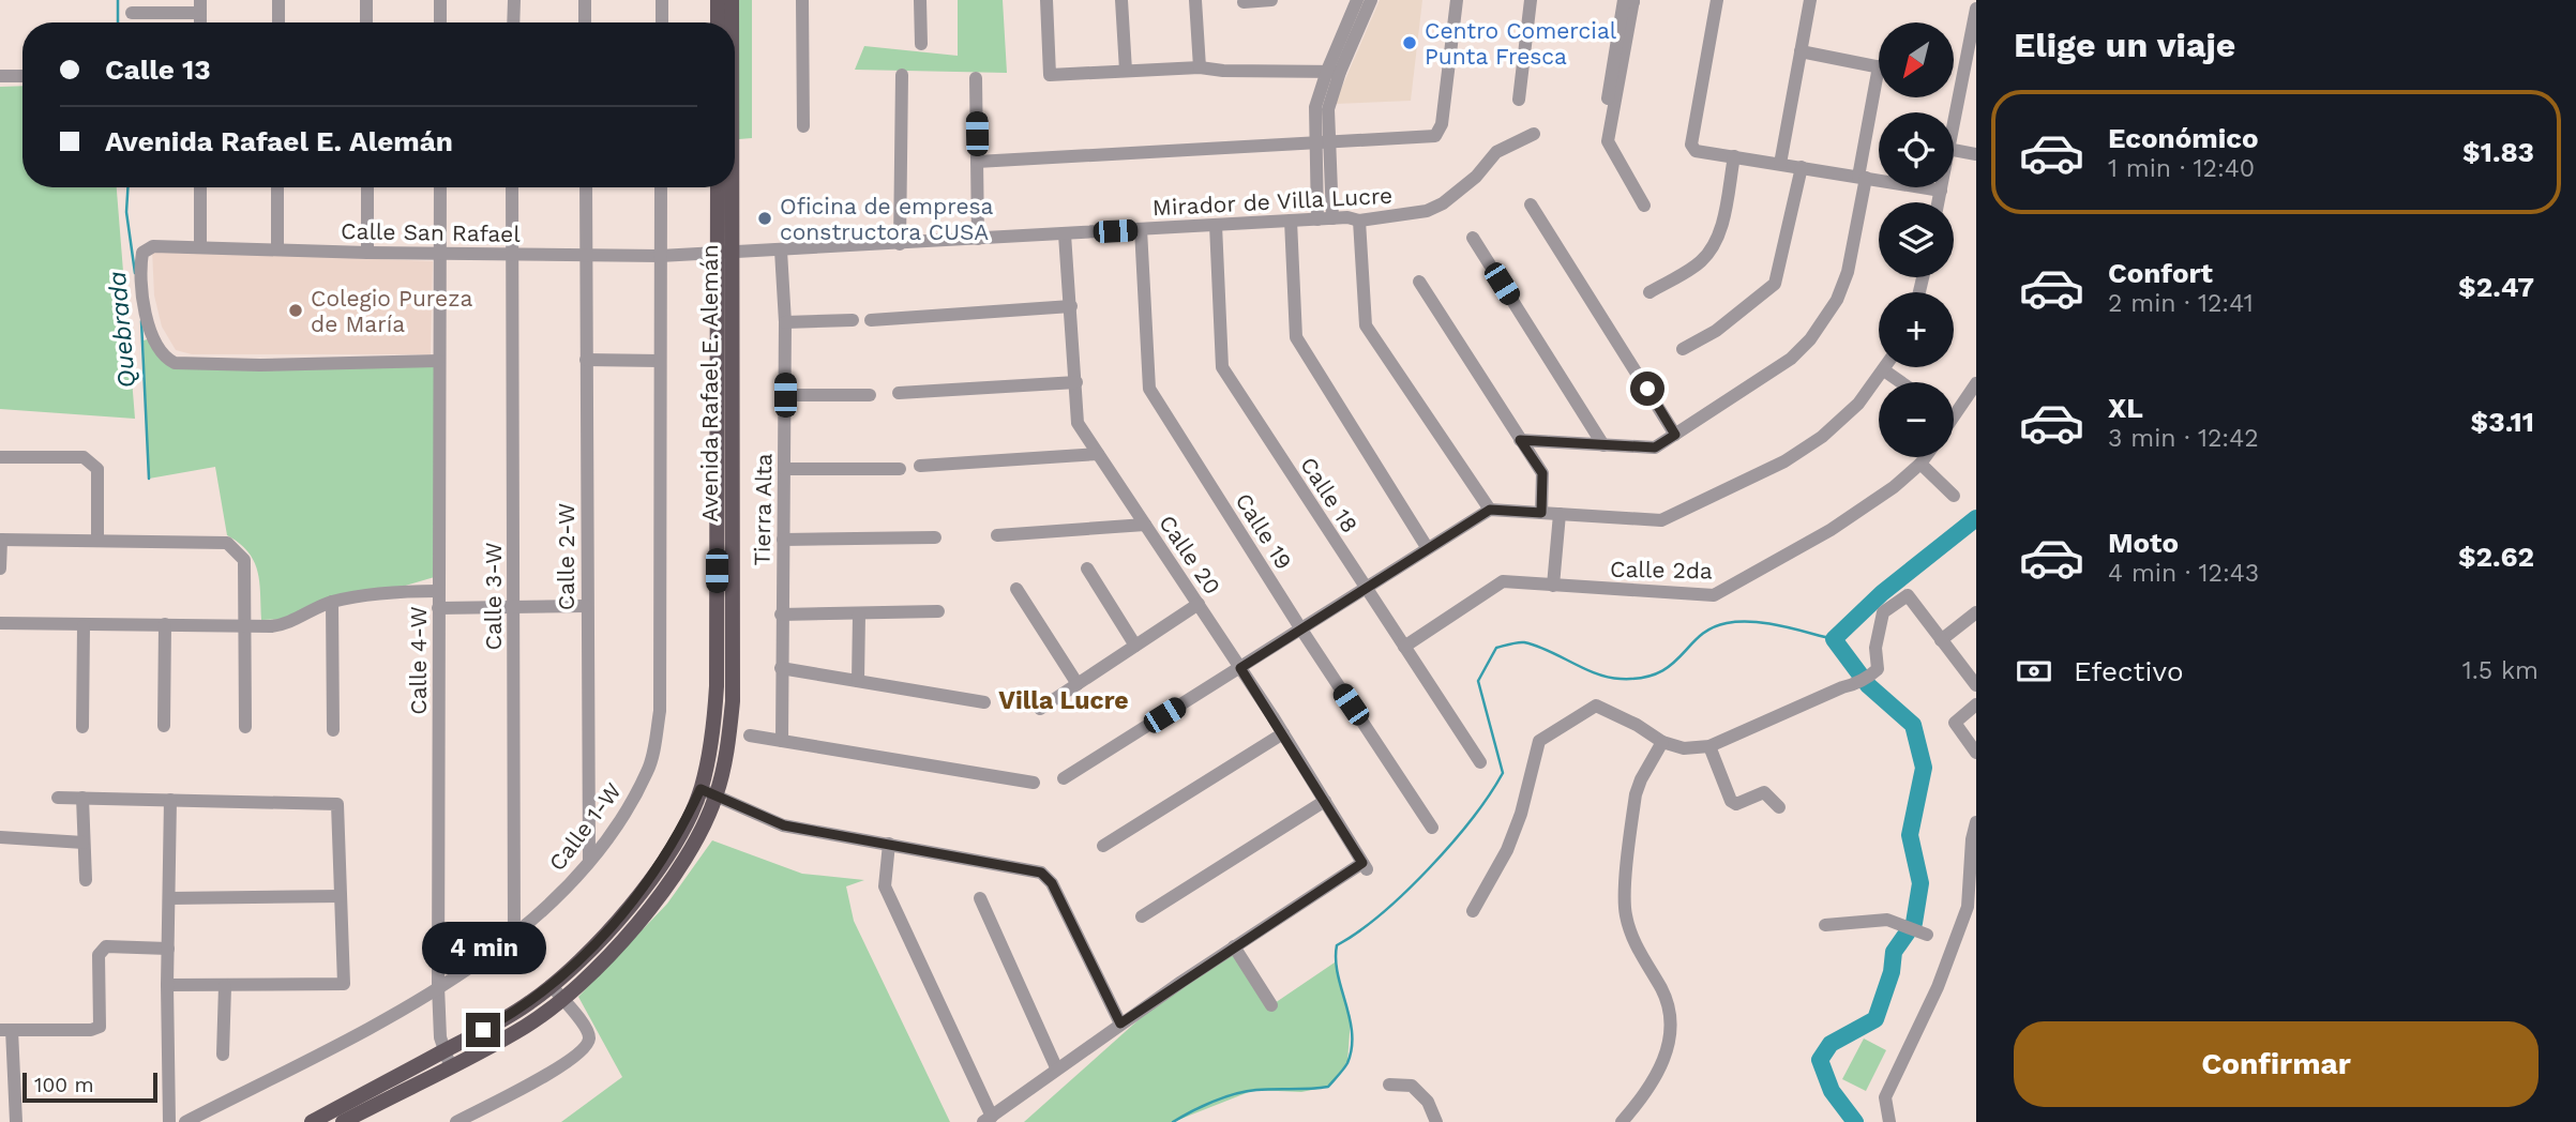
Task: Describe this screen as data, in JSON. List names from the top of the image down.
{
  "streets": {
    "main road": ["Avenida Rafael E. Alemán"],
    "street": [
      "Mirador de Villa Lucre",
      "Calle San Rafael",
      "Calle 18",
      "Tierra Alta",
      "Calle 19",
      "Calle 20",
      "Calle 2-W",
      "Calle 2da",
      "Calle 3-W",
      "Calle 4-W",
      "Calle 1-W"
    ]
  },
  "crossings": [
    ["Mirador de Villa Lucre", "Calle San Rafael"],
    ["Mirador de Villa Lucre", "Avenida Rafael E. Alemán"],
    ["Mirador de Villa Lucre", "Calle 18"],
    ["Mirador de Villa Lucre", "Tierra Alta"],
    ["Mirador de Villa Lucre", "Calle 19"],
    ["Mirador de Villa Lucre", "Calle 20"],
    ["Calle San Rafael", "Avenida Rafael E. Alemán"],
    ["Calle San Rafael", "Calle 2-W"],
    ["Calle San Rafael", "Calle 3-W"],
    ["Calle San Rafael", "Calle 4-W"],
    ["Calle San Rafael", "Calle 1-W"],
    ["Avenida Rafael E. Alemán", "Calle 4-W"],
    ["Calle 18", "Calle 2da"],
    ["Calle 2-W", "Calle 1-W"],
    ["Calle 3-W", "Calle 1-W"],
    ["Calle 4-W", "Calle 1-W"]
  ],
  "districts": ["Villa Lucre"],
  "water": ["Quebrada"],
  "places": ["Centro Comercial Punta Fresca", "Oficina de empresa constructora CUSA", "Colegio Pureza de María"],
  "scale_bar": "100 m",
  "north": "bottom left",
  "page": {
    "heading": "Elige un viaje",
    "map_buttons": ["+", "−"],
    "banner": ["Calle 13", "Avenida Rafael E. Alemán"],
    "list": [
      {
        "name": "Económico",
        "note": "1 min · 12:40",
        "value": "$1.83"
      },
      {
        "name": "Confort",
        "note": "2 min · 12:41",
        "value": "$2.47"
      },
      {
        "name": "XL",
        "note": "3 min · 12:42",
        "value": "$3.11"
      },
      {
        "name": "Moto",
        "note": "4 min · 12:43",
        "value": "$2.62"
      }
    ],
    "pay": ["Efectivo", "1.5 km"],
    "bubble": "4 min",
    "buttons": "Confirmar",
    "scale": "100 m"
  }
}
